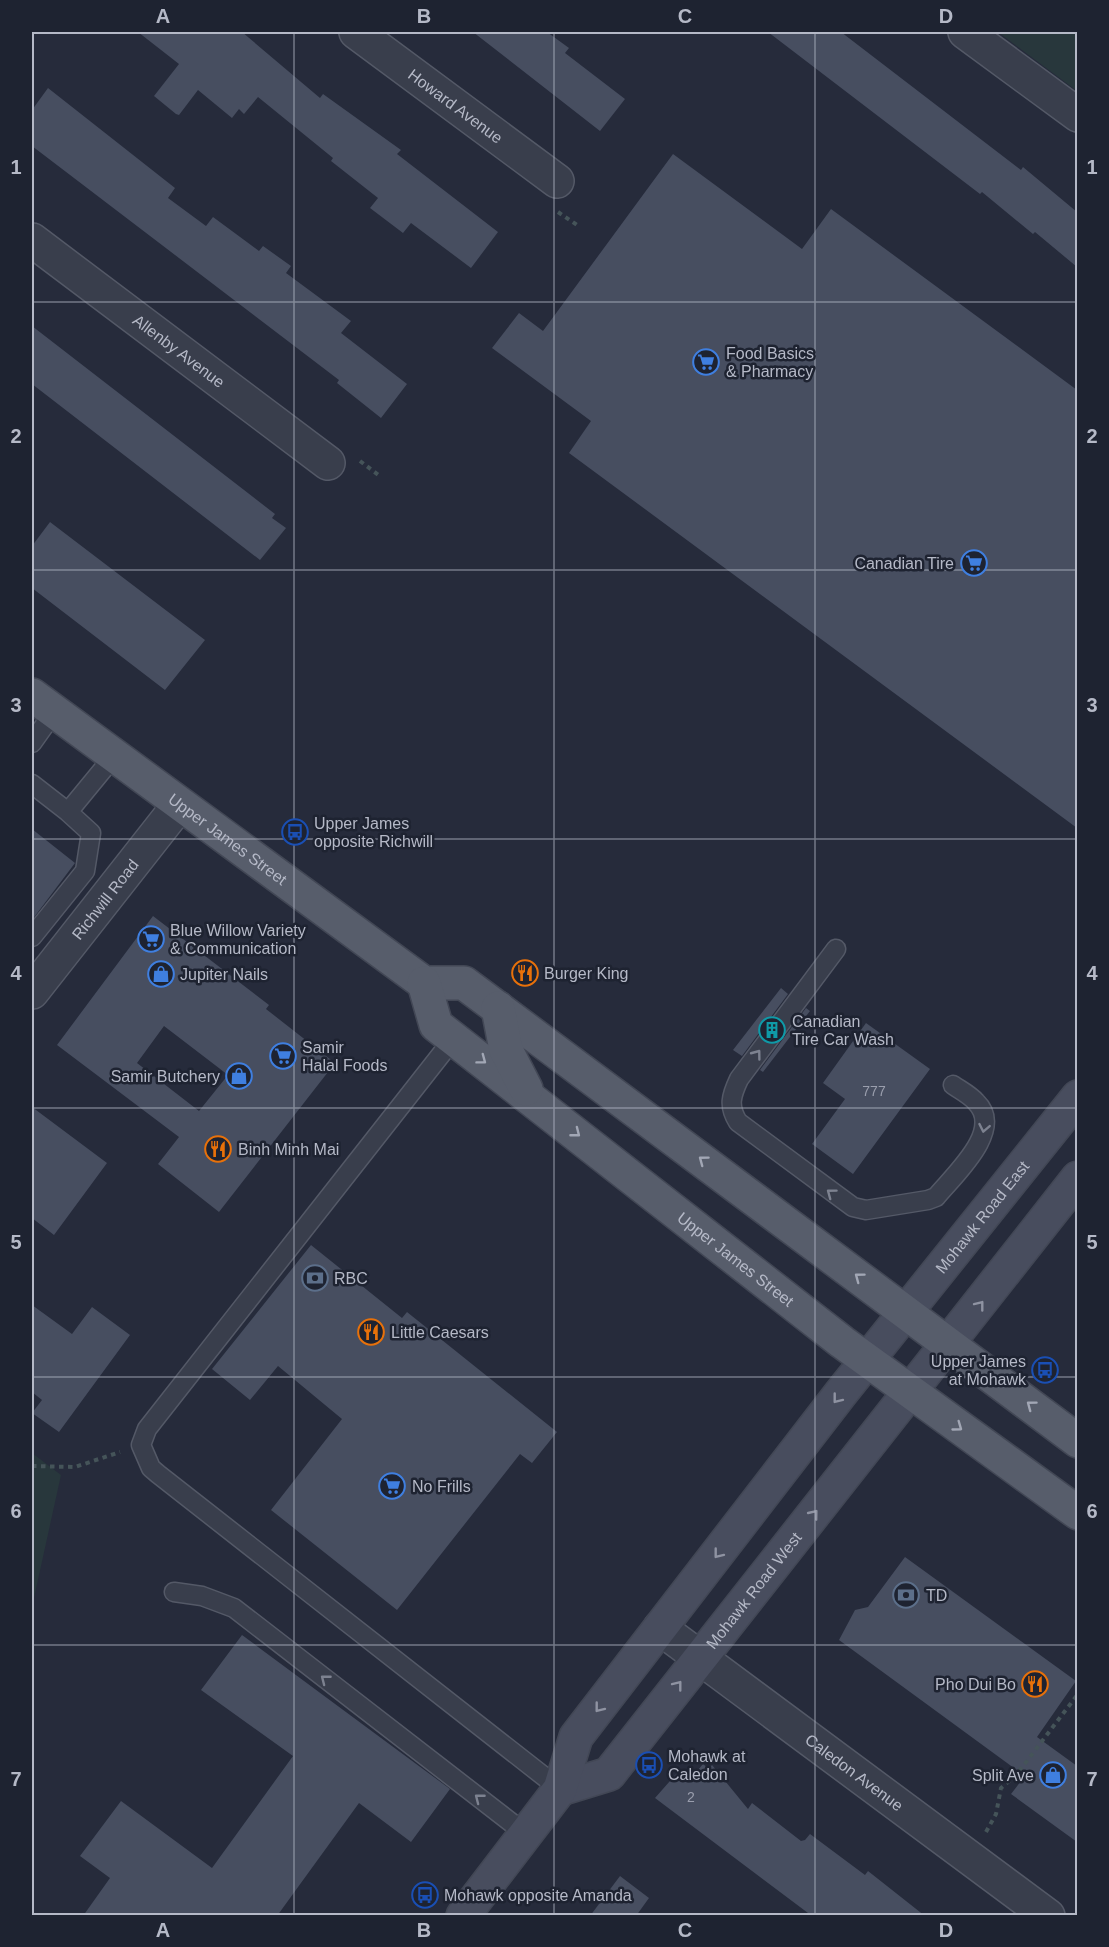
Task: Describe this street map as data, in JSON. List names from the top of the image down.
{
  "streets": {
    "main road": ["Upper James Street", "Mohawk Road East", "Mohawk Road West"],
    "street": [
      "Howard Avenue",
      "Allenby Avenue",
      "Richwill Road",
      "Caledon Avenue"
    ]
  },
  "crossings": [
    ["Upper James Street", "Richwill Road"],
    ["Upper James Street", "Mohawk Road East"],
    ["Upper James Street", "Mohawk Road West"],
    ["Mohawk Road West", "Caledon Avenue"]
  ],
  "places": {
    "supermarket": [
      "Food Basics & Pharmacy",
      "Canadian Tire",
      "Blue Willow Variety & Communication",
      "Samir Halal Foods",
      "No Frills"
    ],
    "bus stop": [
      "Upper James opposite Richwill",
      "Upper James at Mohawk",
      "Mohawk at Caledon",
      "Mohawk opposite Amanda"
    ],
    "restaurant": [
      "Burger King",
      "Binh Minh Mai",
      "Little Caesars",
      "Pho Dui Bo"
    ],
    "shop": ["Jupiter Nails", "Samir Butchery", "Split Ave"],
    "building": ["Canadian Tire Car Wash"],
    "bank": ["RBC", "TD"]
  },
  "house_numbers": ["777", "2"],
  "grid": {
    "columns": [
      "A",
      "B",
      "C",
      "D"
    ],
    "rows": [
      "1",
      "2",
      "3",
      "4",
      "5",
      "6",
      "7"
    ]
  }
}
